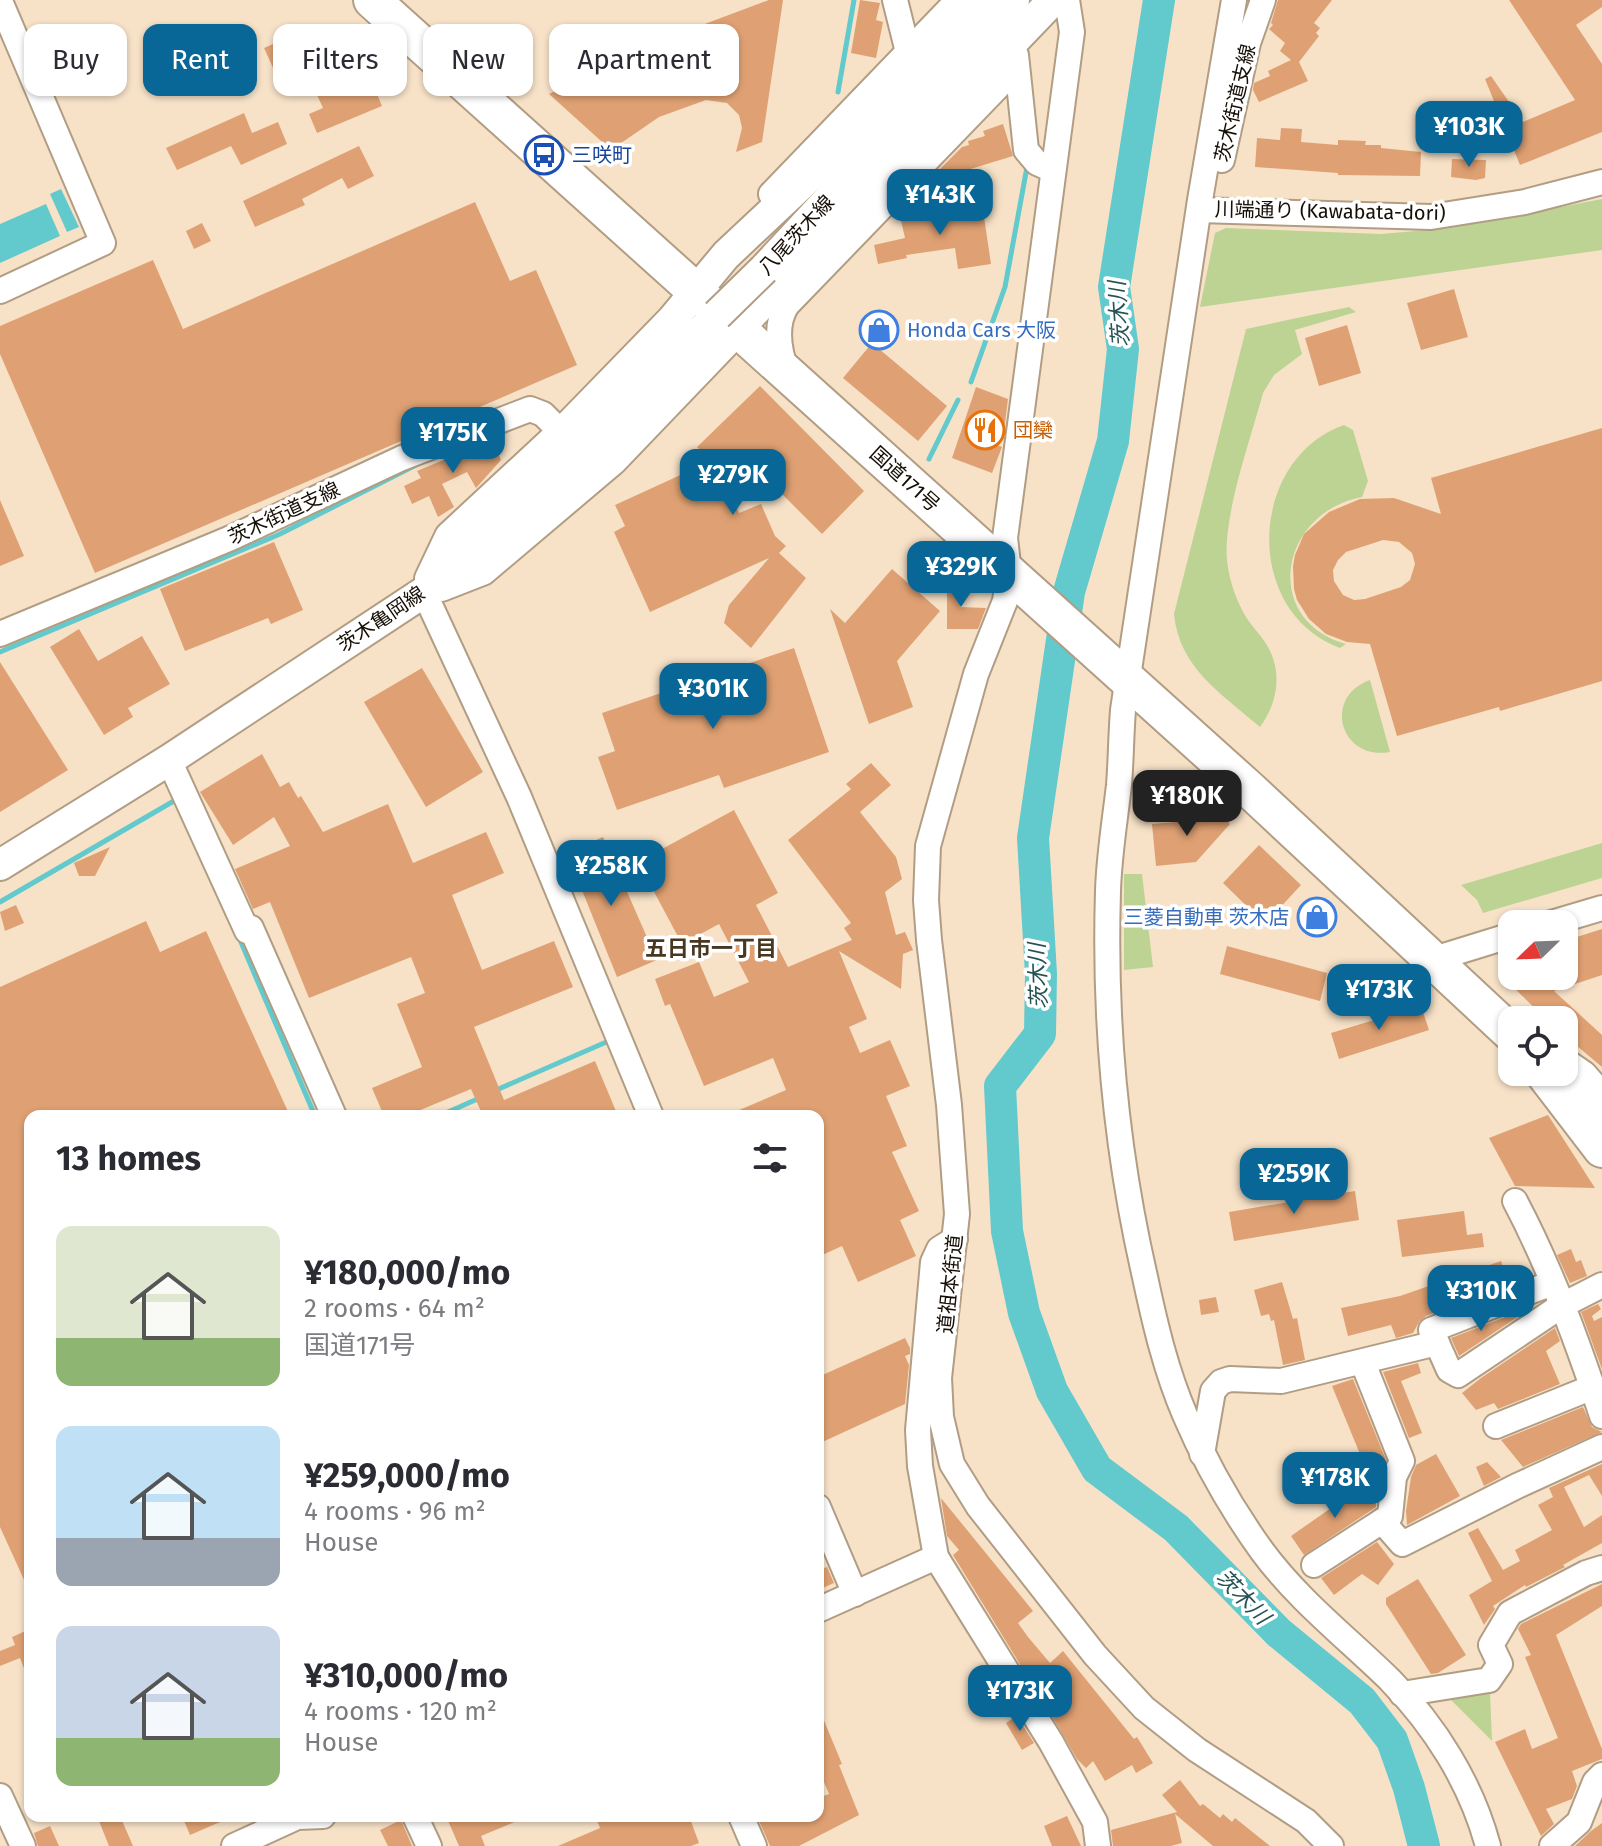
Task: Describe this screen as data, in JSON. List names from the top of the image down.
{
  "streets": {
    "highway": ["国道171号"],
    "main road": ["八尾茨木線", "茨木亀岡線"],
    "street": ["茨木街道支線", "川端通り (Kawabata-dori)", "道祖本街道"]
  },
  "crossings": [
    ["茨木街道支線", "川端通り (Kawabata-dori)"],
    ["八尾茨木線", "国道171号"],
    ["八尾茨木線", "茨木亀岡線"],
    ["国道171号", "茨木亀岡線"],
    ["国道171号", "道祖本街道"]
  ],
  "districts": ["五日市一丁目"],
  "water": ["茨木川"],
  "places": {
    "bus stop": ["三咲町"],
    "shop": ["Honda Cars 大阪", "三菱自動車 茨木店"],
    "restaurant": ["団欒"]
  },
  "north": "bottom left",
  "page": {
    "chip": [
      "Buy",
      "Rent",
      "Filters",
      "New",
      "Apartment"
    ],
    "price": [
      "¥103K",
      "¥143K",
      "¥175K",
      "¥279K",
      "¥329K",
      "¥301K",
      "¥180K",
      "¥258K",
      "¥173K",
      "¥259K",
      "¥310K",
      "¥178K",
      "¥173K"
    ],
    "heading": "13 homes",
    "list": [
      {
        "name": "¥180,000/mo",
        "note": "2 rooms · 64 m² · 国道171号"
      },
      {
        "name": "¥259,000/mo",
        "note": "4 rooms · 96 m² · House"
      },
      {
        "name": "¥310,000/mo",
        "note": "4 rooms · 120 m² · House"
      }
    ]
  }
}
